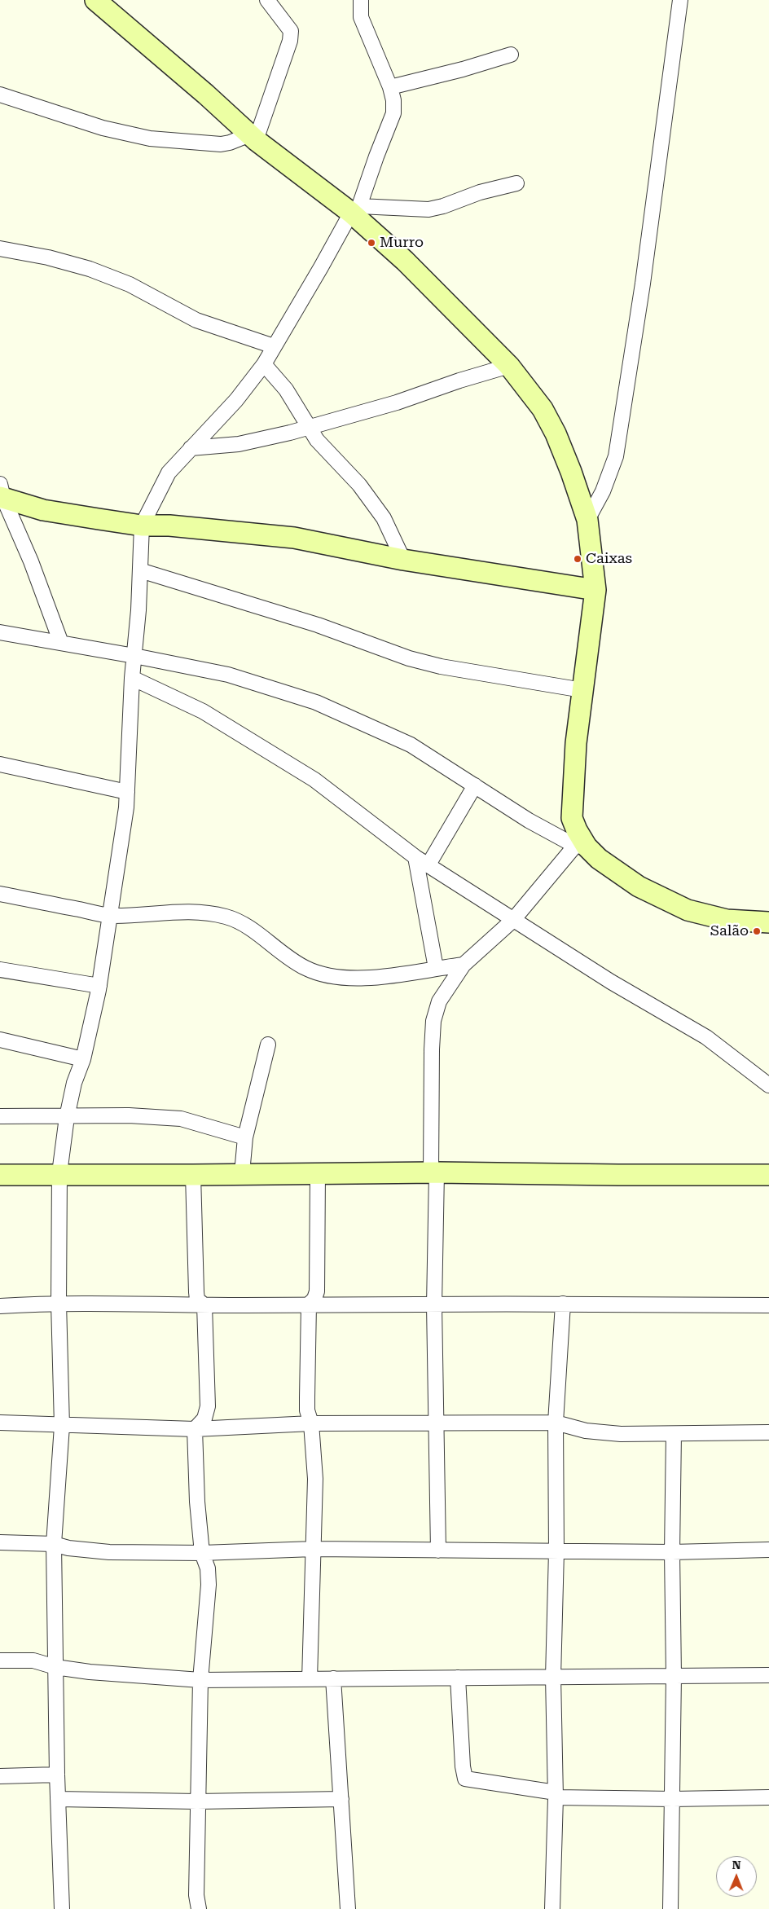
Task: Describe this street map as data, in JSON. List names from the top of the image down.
{
  "places": ["Murro", "Caixas", "Salão"],
  "north": "top"
}
